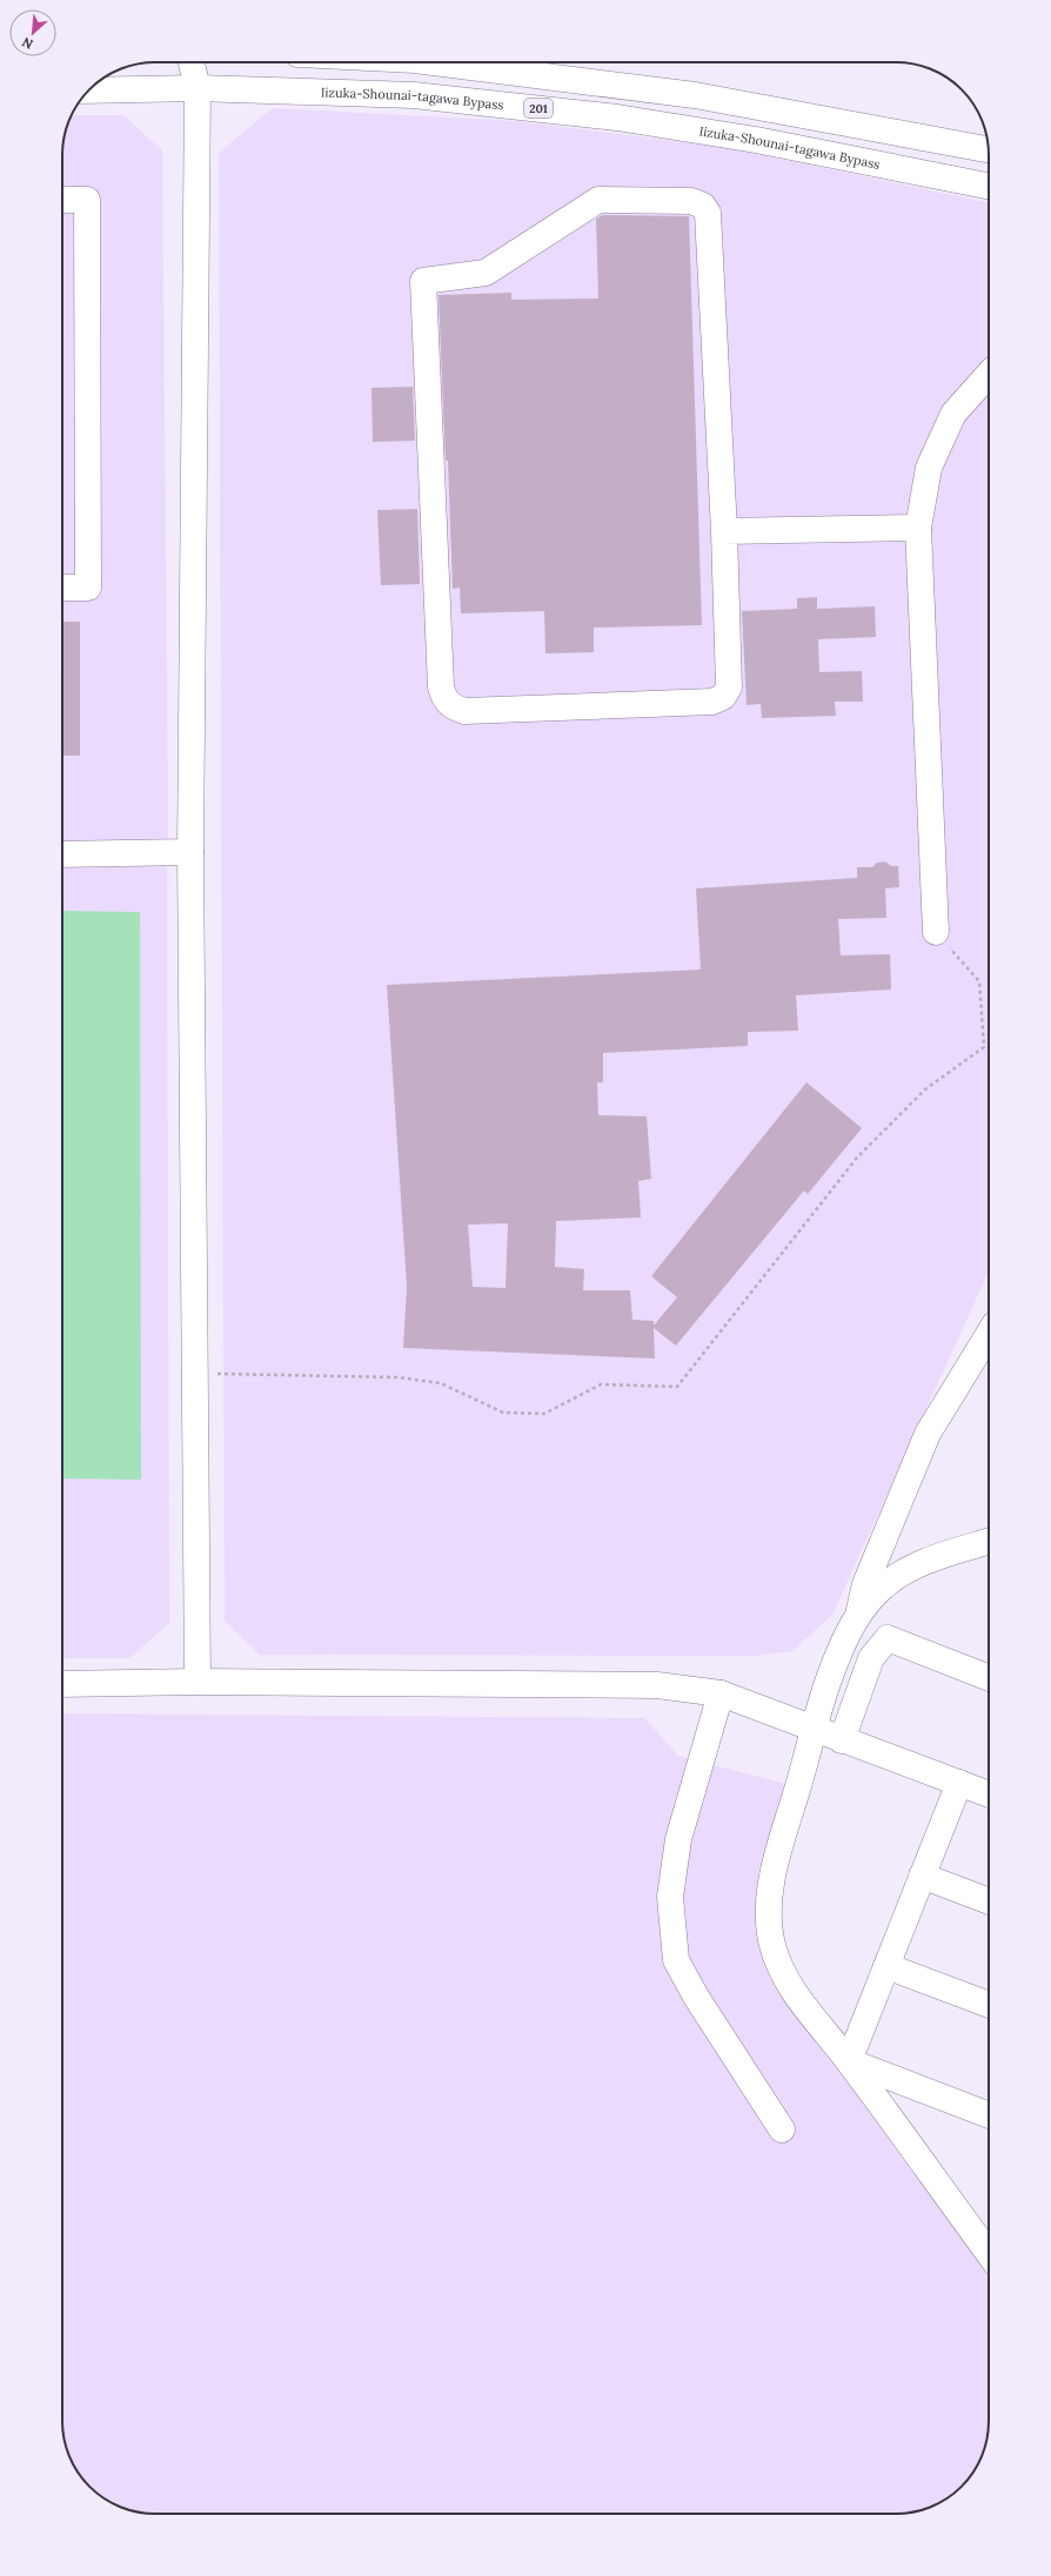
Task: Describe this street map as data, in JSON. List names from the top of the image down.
{
  "streets": {
    "main road": ["Iizuka-Shounai-tagawa Bypass", "201"]
  },
  "north": "bottom left"
}
